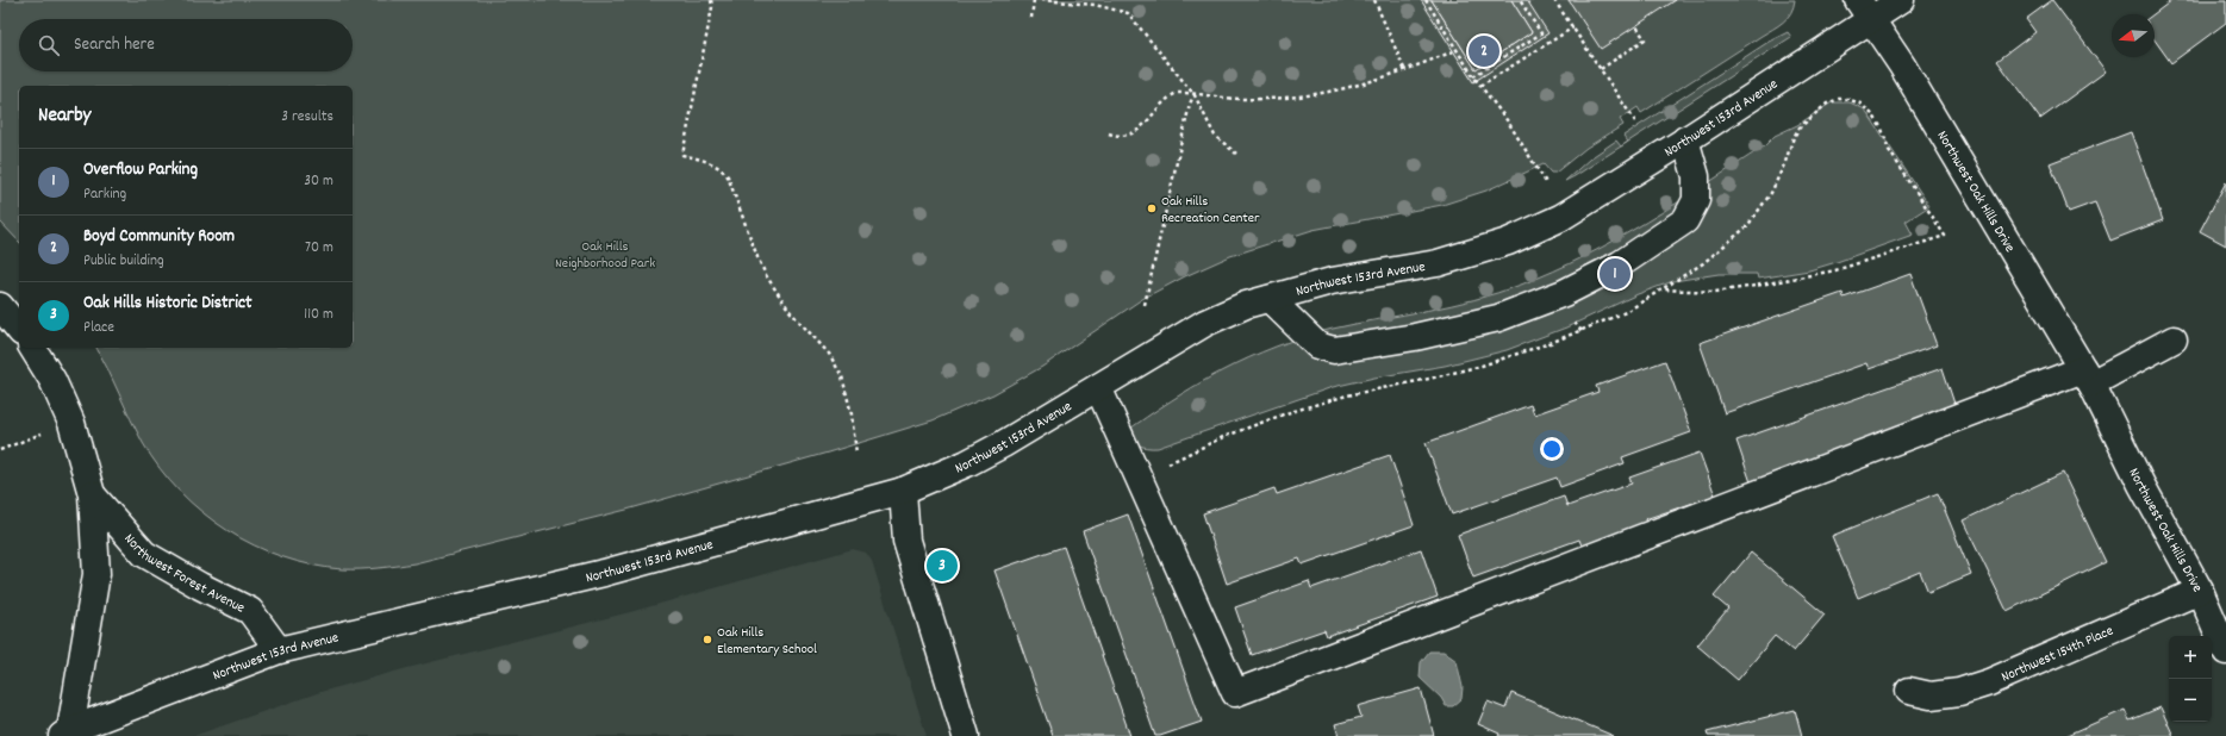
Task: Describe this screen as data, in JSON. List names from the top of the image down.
{
  "streets": {
    "street": [
      "Northwest 153rd Avenue",
      "Northwest Oak Hills Drive",
      "Northwest Forest Avenue",
      "Northwest 154th Place"
    ]
  },
  "crossings": [
    ["Northwest 153rd Avenue", "Northwest Oak Hills Drive"],
    ["Northwest 153rd Avenue", "Northwest Forest Avenue"],
    ["Northwest Oak Hills Drive", "Northwest 154th Place"]
  ],
  "parks": ["Oak Hills Neighborhood Park"],
  "places": ["Oak Hills Recreation Center", "Oak Hills Elementary School"],
  "north": "left",
  "page": {
    "search": "Search here",
    "pins": ["2", "1", "3"],
    "heading": ["Nearby", "3 results"],
    "list": [
      {
        "mark": "1",
        "name": "Overflow Parking",
        "note": "Parking",
        "value": "30 m"
      },
      {
        "mark": "2",
        "name": "Boyd Community Room",
        "note": "Public building",
        "value": "70 m"
      },
      {
        "mark": "3",
        "name": "Oak Hills Historic District",
        "note": "Place",
        "value": "110 m"
      }
    ],
    "map_buttons": ["+", "−"]
  }
}
